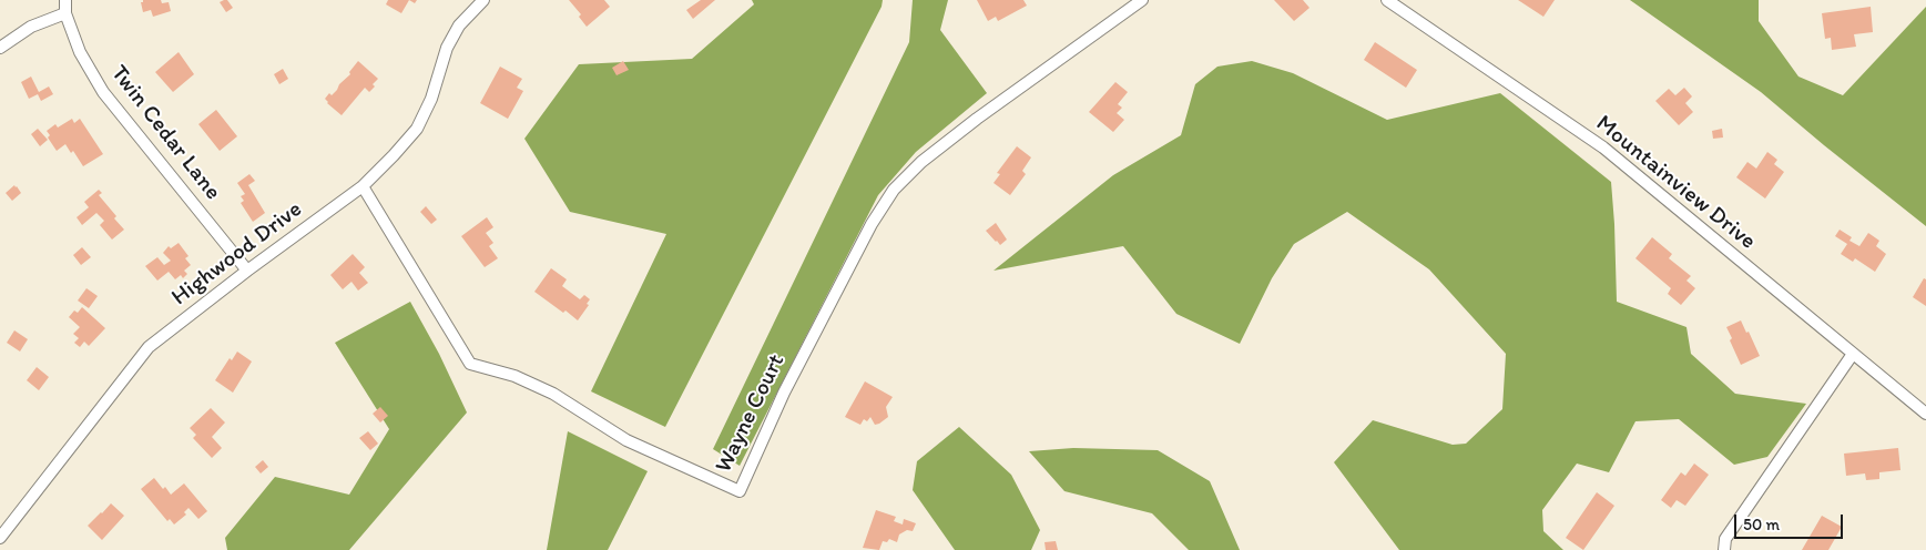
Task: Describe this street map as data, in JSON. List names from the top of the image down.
{
  "streets": {
    "street": [
      "Twin Cedar Lane",
      "Mountainview Drive",
      "Highwood Drive",
      "Wayne Court"
    ]
  },
  "crossings": [
    ["Twin Cedar Lane", "Highwood Drive"],
    ["Highwood Drive", "Wayne Court"]
  ],
  "scale_bar": "50 m"
}
